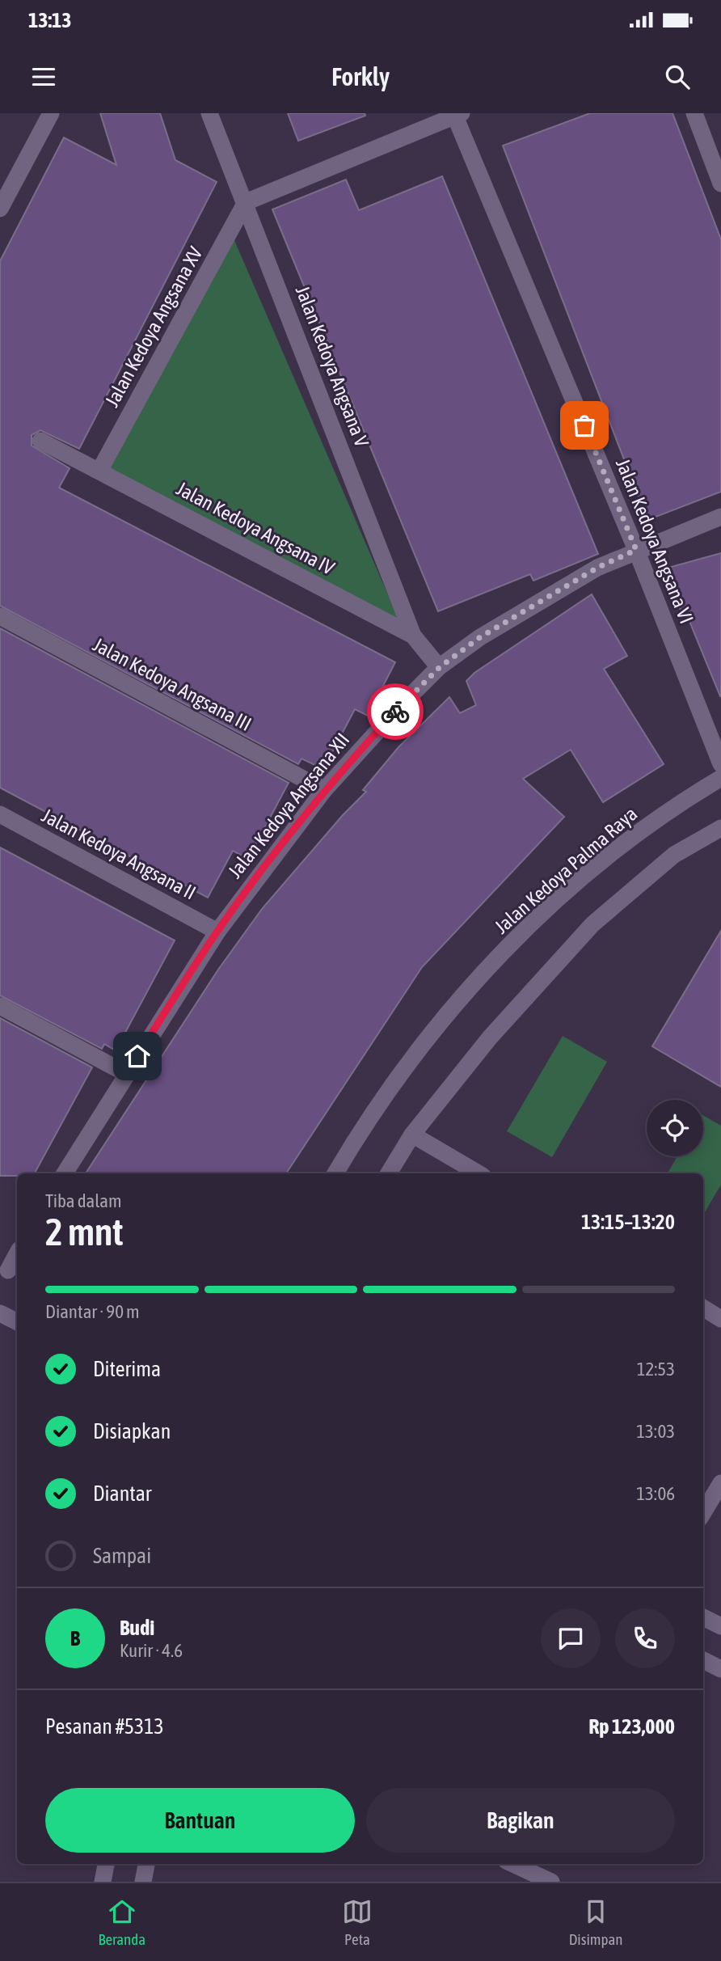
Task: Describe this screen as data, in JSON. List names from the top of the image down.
{
  "streets": {
    "street": [
      "Jalan Kedoya Angsana XV",
      "Jalan Kedoya Angsana V",
      "Jalan Kedoya Angsana IV",
      "Jalan Kedoya Angsana VI",
      "Jalan Kedoya Angsana III",
      "Jalan Kedoya Angsana XII",
      "Jalan Kedoya Angsana II",
      "Jalan Kedoya Palma Raya"
    ]
  },
  "crossings": [
    ["Jalan Kedoya Angsana XV", "Jalan Kedoya Angsana V"],
    ["Jalan Kedoya Angsana XV", "Jalan Kedoya Angsana IV"],
    ["Jalan Kedoya Angsana V", "Jalan Kedoya Angsana IV"],
    ["Jalan Kedoya Angsana IV", "Jalan Kedoya Angsana XII"],
    ["Jalan Kedoya Angsana VI", "Jalan Kedoya Angsana XII"],
    ["Jalan Kedoya Angsana III", "Jalan Kedoya Angsana XII"],
    ["Jalan Kedoya Angsana XII", "Jalan Kedoya Angsana II"]
  ],
  "page": {
    "status": "13:13",
    "header": "Forkly",
    "heading": ["2 mnt", "Tiba dalam", "13:15–13:20"],
    "panel": [
      "Budi",
      "Kurir · 4.6",
      "Pesanan #5313",
      "Rp 123,000"
    ],
    "bar": "Diantar · 90 m",
    "list": [
      ["Diterima", "12:53"],
      ["Disiapkan", "13:03"],
      ["Diantar", "13:06"],
      "Sampai"
    ],
    "round": "B",
    "buttons": ["Bantuan", "Bagikan"],
    "tabs": ["Beranda", "Peta", "Disimpan"]
  }
}
